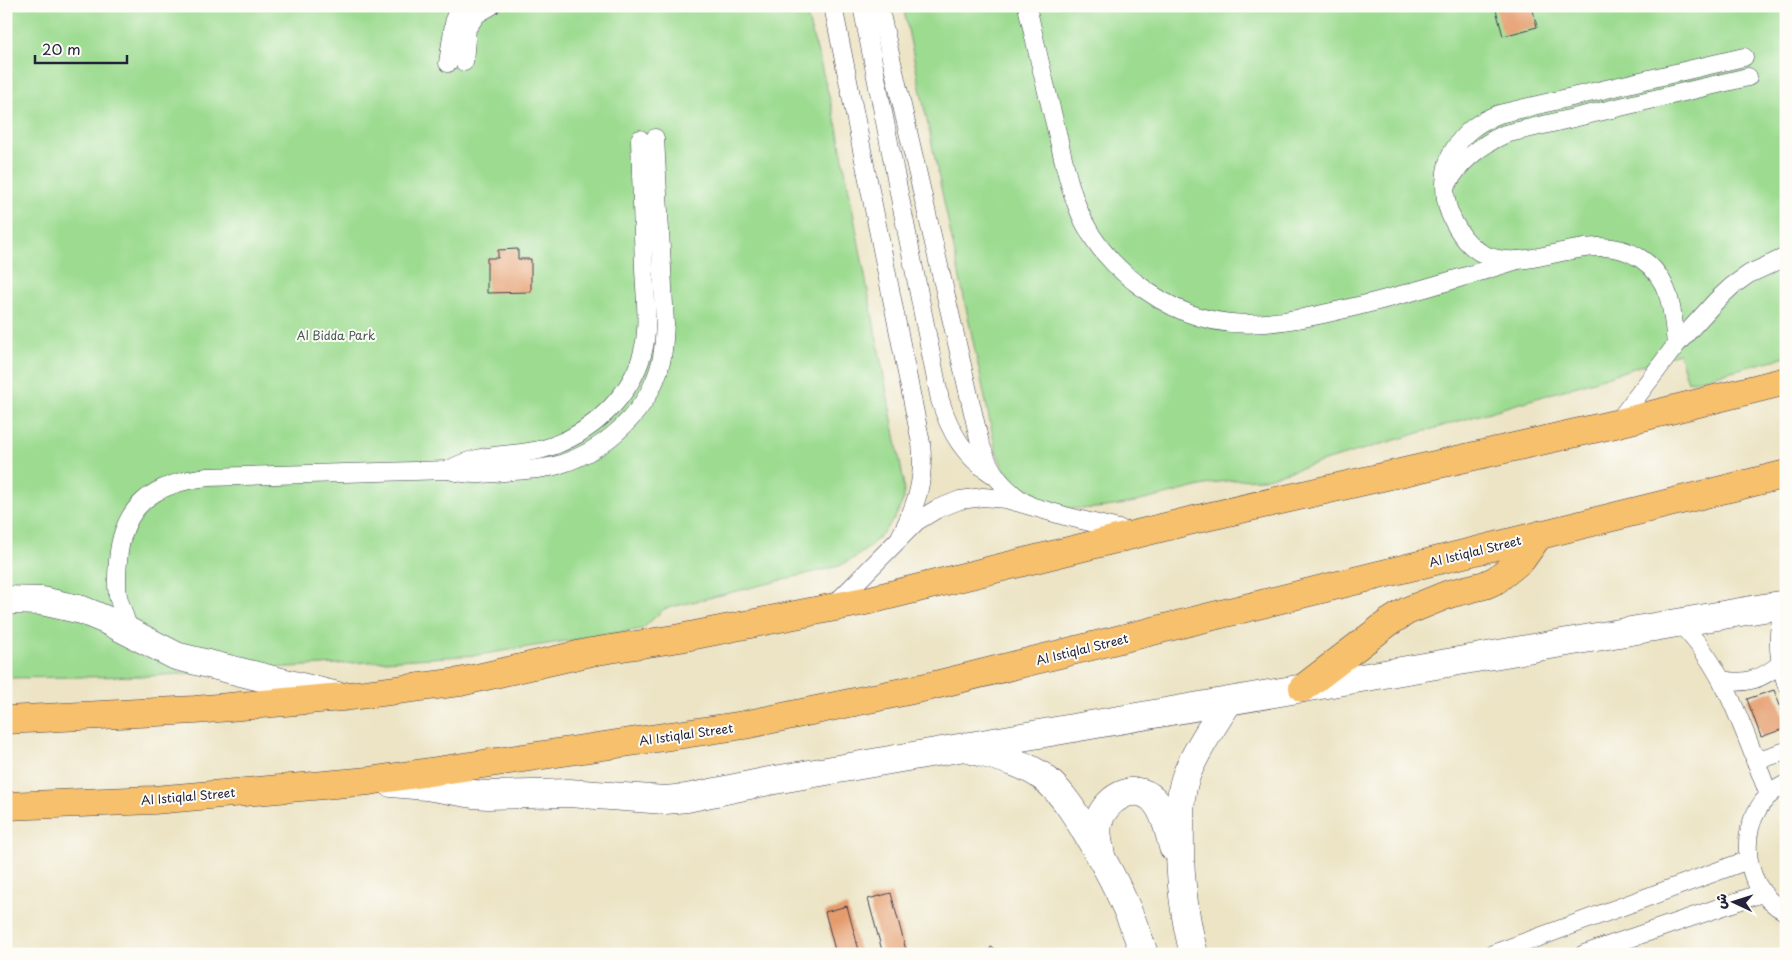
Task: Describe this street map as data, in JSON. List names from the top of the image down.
{
  "streets": {
    "main road": ["Al Istiqlal Street"]
  },
  "parks": ["Al Bidda Park"],
  "scale_bar": "20 m",
  "north": "left"
}
